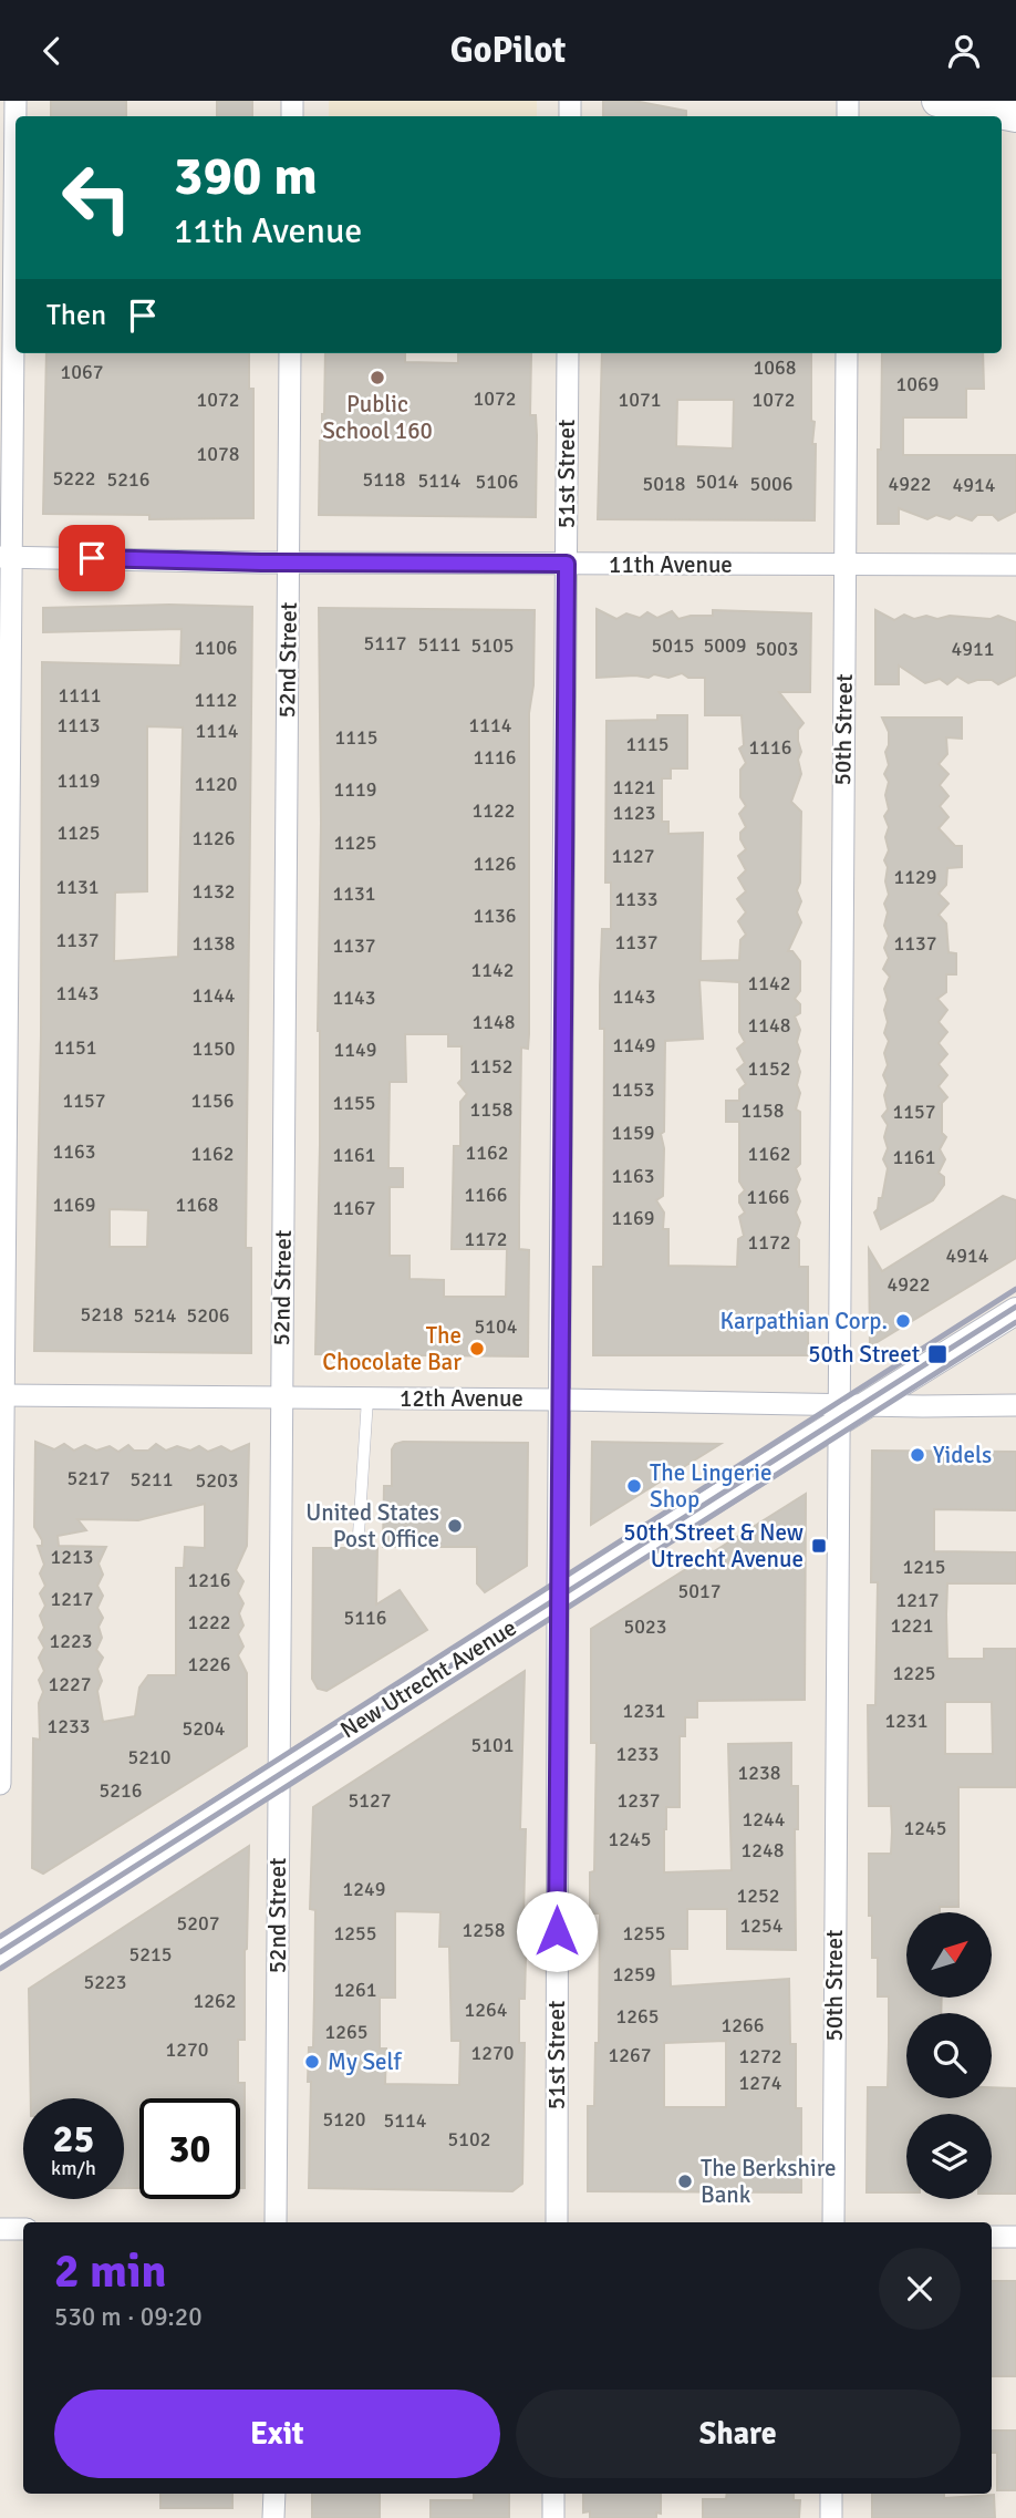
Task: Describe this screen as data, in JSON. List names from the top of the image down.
{
  "streets": {
    "street": [
      "51st Street",
      "11th Avenue",
      "52nd Street",
      "50th Street",
      "12th Avenue",
      "New Utrecht Avenue"
    ]
  },
  "crossings": [
    ["51st Street", "11th Avenue"],
    ["51st Street", "12th Avenue"],
    ["51st Street", "New Utrecht Avenue"],
    ["11th Avenue", "52nd Street"],
    ["11th Avenue", "50th Street"],
    ["52nd Street", "12th Avenue"],
    ["52nd Street", "New Utrecht Avenue"],
    ["50th Street", "12th Avenue"],
    ["50th Street", "New Utrecht Avenue"],
    ["12th Avenue", "New Utrecht Avenue"]
  ],
  "places": {
    "other": [
      "Public School 160",
      "Karpathian Corp.",
      "The Chocolate Bar",
      "Yidels",
      "The Lingerie Shop",
      "United States Post Office",
      "My Self",
      "The Berkshire Bank"
    ],
    "transit": ["50th Street", "50th Street & New Utrecht Avenue"]
  },
  "house_numbers": [
    "1068",
    "1067",
    "1069",
    "1072",
    "1072",
    "1071",
    "1072",
    "1078",
    "5222",
    "5216",
    "5118",
    "5114",
    "5106",
    "5014",
    "5018",
    "5006",
    "4922",
    "4914",
    "5117",
    "5111",
    "5105",
    "5015",
    "5009",
    "1106",
    "5003",
    "4911",
    "1111",
    "1112",
    "1113",
    "1114",
    "1114",
    "1115",
    "1115",
    "1116",
    "1116",
    "1119",
    "1120",
    "1121",
    "1119",
    "1122",
    "1123",
    "1125",
    "1126",
    "1125",
    "1127",
    "1126",
    "1129",
    "1131",
    "1132",
    "1131",
    "1133",
    "1136",
    "1137",
    "1137",
    "1138",
    "1137",
    "1137",
    "1142",
    "1142",
    "1143",
    "1144",
    "1143",
    "1143",
    "1148",
    "1148",
    "1149",
    "1151",
    "1150",
    "1149",
    "1152",
    "1152",
    "1153",
    "1157",
    "1156",
    "1155",
    "1158",
    "1158",
    "1157",
    "1159",
    "1163",
    "1162",
    "1162",
    "1162",
    "1161",
    "1161",
    "1163",
    "1166",
    "1166",
    "1169",
    "1168",
    "1167",
    "1169",
    "1172",
    "1172",
    "4914",
    "4922",
    "5218",
    "5214",
    "5206",
    "5104",
    "5217",
    "5211",
    "5203",
    "1213",
    "1215",
    "1216",
    "5017",
    "1217",
    "1217",
    "5116",
    "1222",
    "1221",
    "5023",
    "1223",
    "1226",
    "1225",
    "1227",
    "1231",
    "1231",
    "1233",
    "5204",
    "5101",
    "1233",
    "5210",
    "1238",
    "5216",
    "5127",
    "1237",
    "1244",
    "1245",
    "1245",
    "1248",
    "1249",
    "1252",
    "5207",
    "1254",
    "1258",
    "1255",
    "1255",
    "5215",
    "1259",
    "5223",
    "1261",
    "1262",
    "1264",
    "1265",
    "1266",
    "1265",
    "1270",
    "1270",
    "1267",
    "1272",
    "1274",
    "5120",
    "5114",
    "5102"
  ],
  "north": "top right",
  "page": {
    "header": "GoPilot",
    "turn": ["390 m", "11th Avenue"],
    "then": "Then",
    "speed": "25 km/h",
    "limit": "30",
    "heading": ["2 min", "530 m · 09:20"],
    "buttons": ["Exit", "Share"]
  }
}
